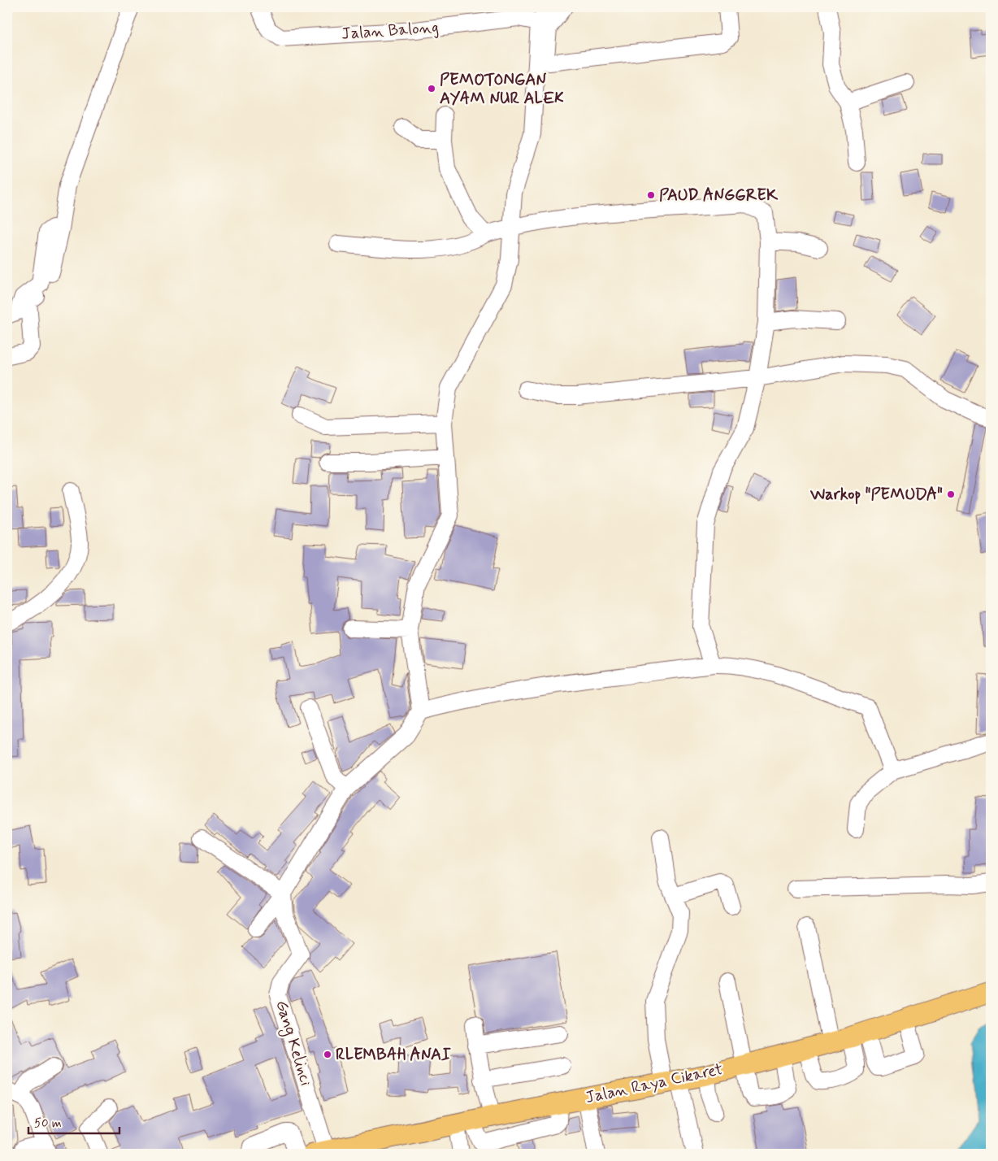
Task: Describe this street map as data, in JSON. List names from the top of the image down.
{
  "streets": {
    "main road": ["Jalan Raya Cikaret"],
    "street": ["Jalan Balong", "Gang Kelinci"]
  },
  "crossings": [
    ["Gang Kelinci", "Jalan Raya Cikaret"]
  ],
  "places": [
    "PEMOTONGAN AYAM NUR ALEK",
    "PAUD ANGGREK",
    "Warkop \"PEMUDA\"",
    "RLEMBAH ANAI"
  ],
  "scale_bar": "50 m"
}
